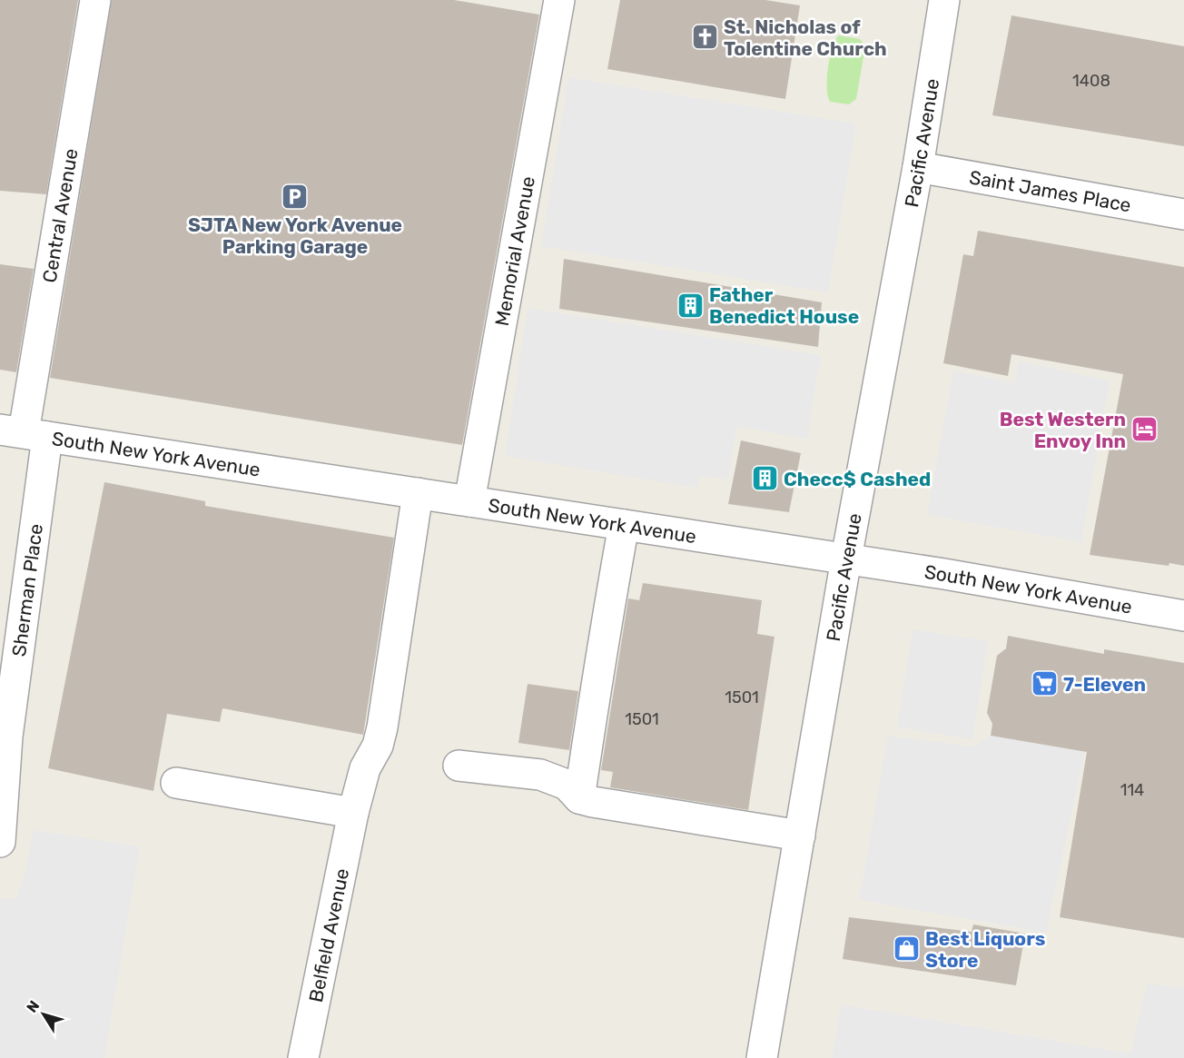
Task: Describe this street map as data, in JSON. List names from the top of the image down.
{
  "streets": {
    "street": [
      "Pacific Avenue",
      "Saint James Place",
      "Central Avenue",
      "Memorial Avenue",
      "South New York Avenue",
      "Sherman Place",
      "Belfield Avenue"
    ]
  },
  "crossings": [
    ["Pacific Avenue", "Saint James Place"],
    ["Pacific Avenue", "South New York Avenue"],
    ["Central Avenue", "South New York Avenue"],
    ["Central Avenue", "Sherman Place"],
    ["Memorial Avenue", "South New York Avenue"],
    ["South New York Avenue", "Sherman Place"],
    ["South New York Avenue", "Belfield Avenue"]
  ],
  "places": {
    "church": ["St. Nicholas of Tolentine Church"],
    "parking": ["SJTA New York Avenue Parking Garage"],
    "building": ["Father Benedict House", "Checc$ Cashed"],
    "hotel": ["Best Western Envoy Inn"],
    "supermarket": ["7-Eleven"],
    "shop": ["Best Liquors Store"]
  },
  "house_numbers": [
    "1408",
    "1501",
    "1501",
    "114"
  ],
  "north": "top left"
}
